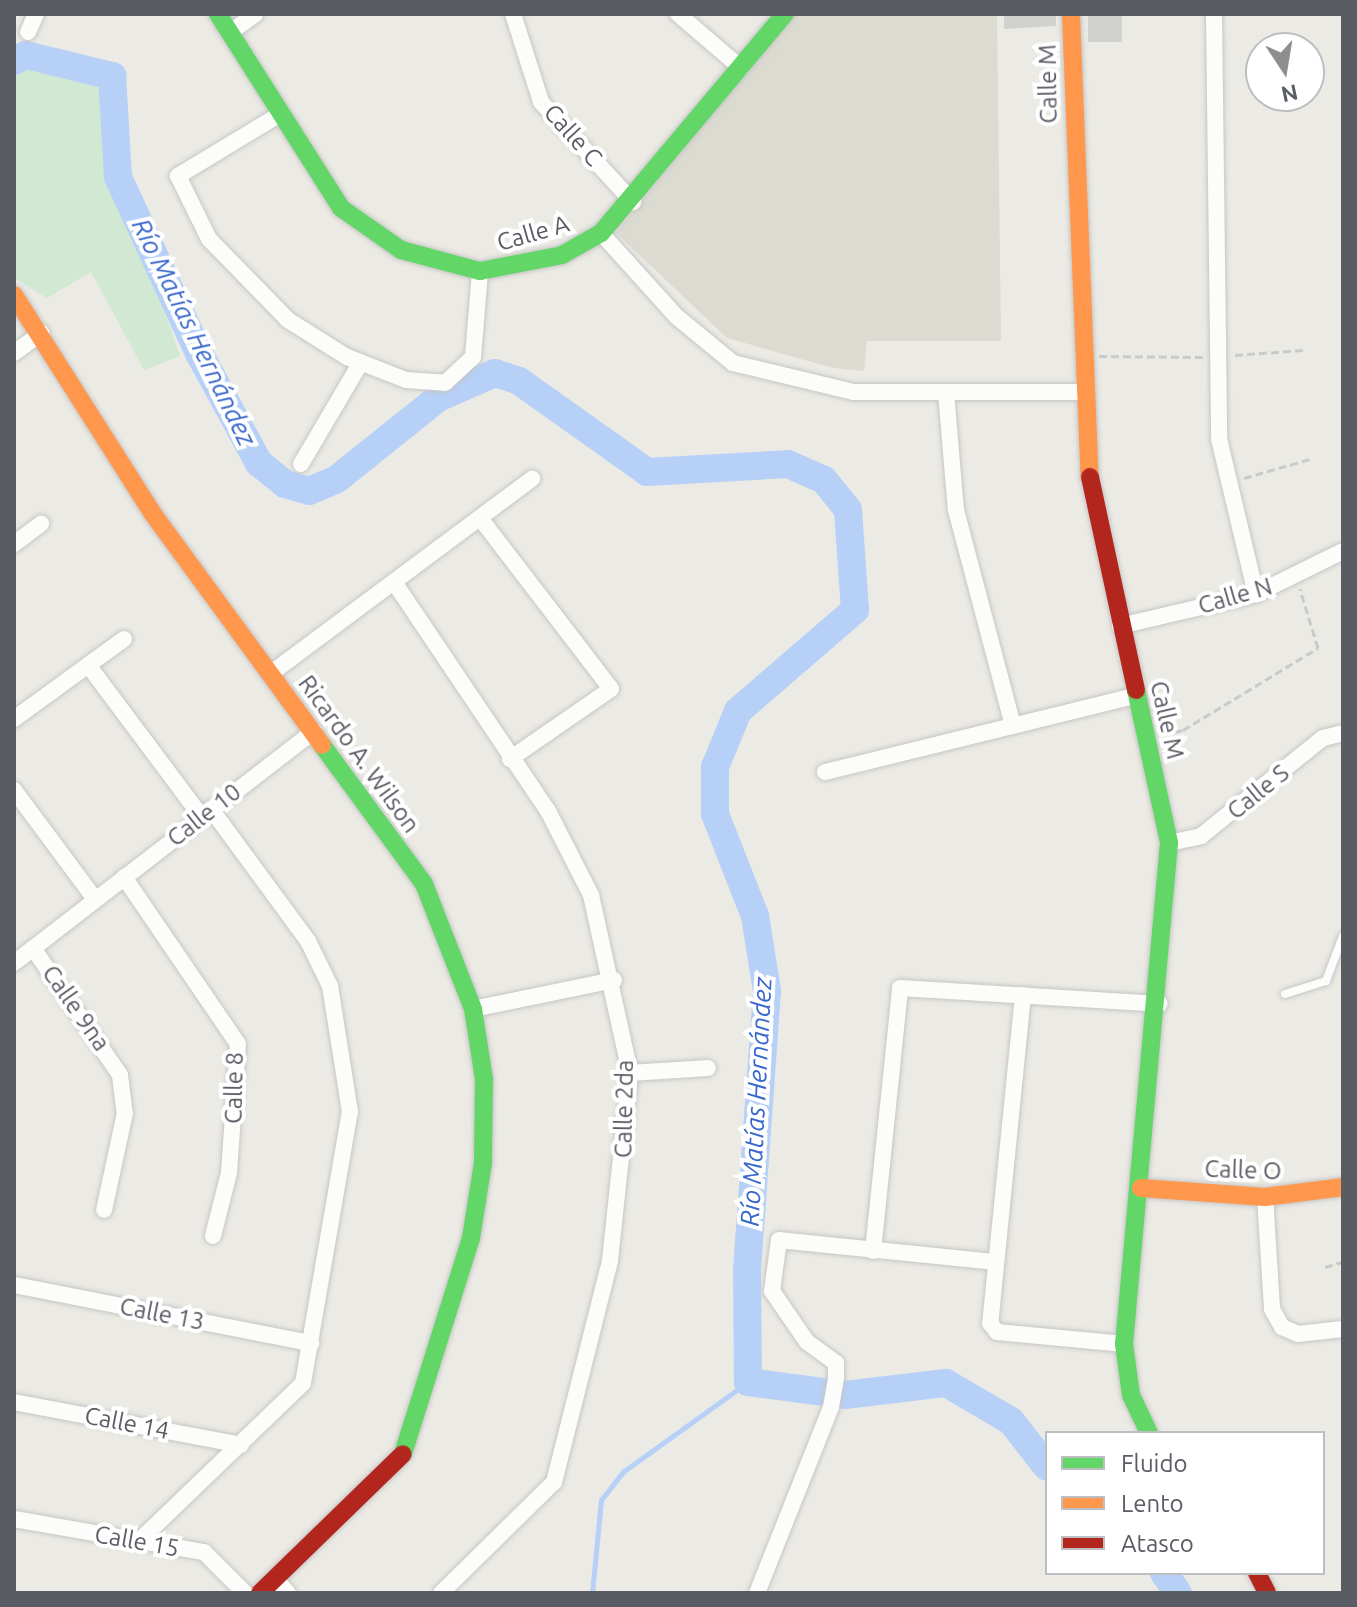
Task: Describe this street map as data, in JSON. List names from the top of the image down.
{
  "streets": {
    "street": [
      "Calle M",
      "Calle C",
      "Calle A",
      "Calle N",
      "Ricardo A. Wilson",
      "Calle S",
      "Calle 10",
      "Calle 9na",
      "Calle 8",
      "Calle 2da",
      "Calle O",
      "Calle 13",
      "Calle 14",
      "Calle 15"
    ]
  },
  "crossings": [
    ["Calle M", "Calle N"],
    ["Calle M", "Calle S"],
    ["Calle M", "Calle O"],
    ["Calle C", "Calle A"],
    ["Ricardo A. Wilson", "Calle 10"],
    ["Calle 10", "Calle 9na"],
    ["Calle 10", "Calle 8"]
  ],
  "water": ["Río Matías Hernández"],
  "legend": ["Fluido", "Lento", "Atasco"],
  "north": "bottom"
}
